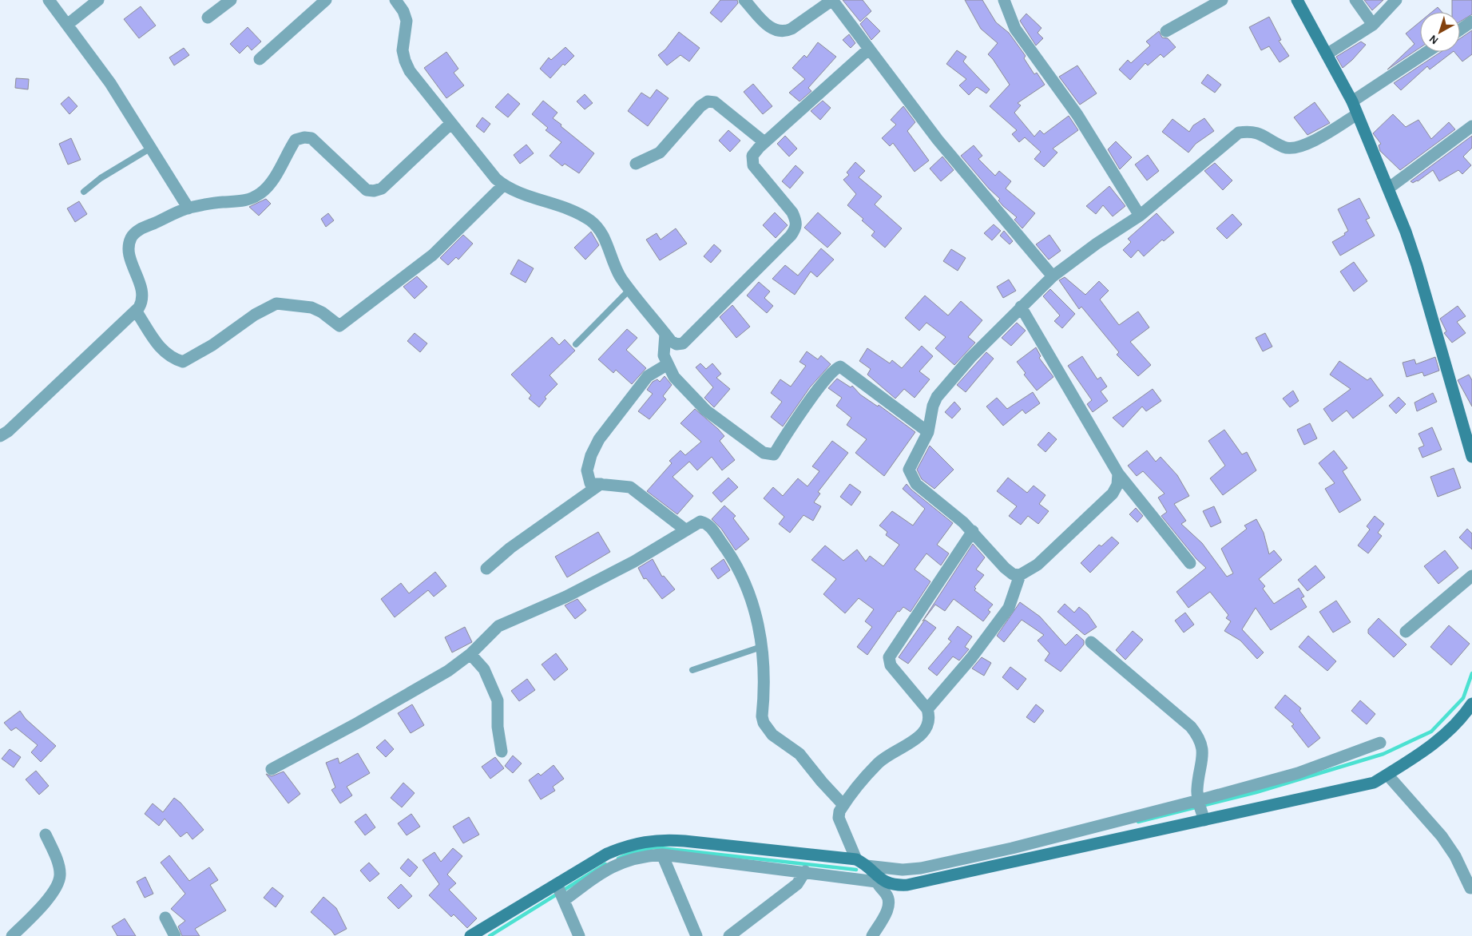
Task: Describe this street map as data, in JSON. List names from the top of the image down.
{
  "north": "bottom left"
}
